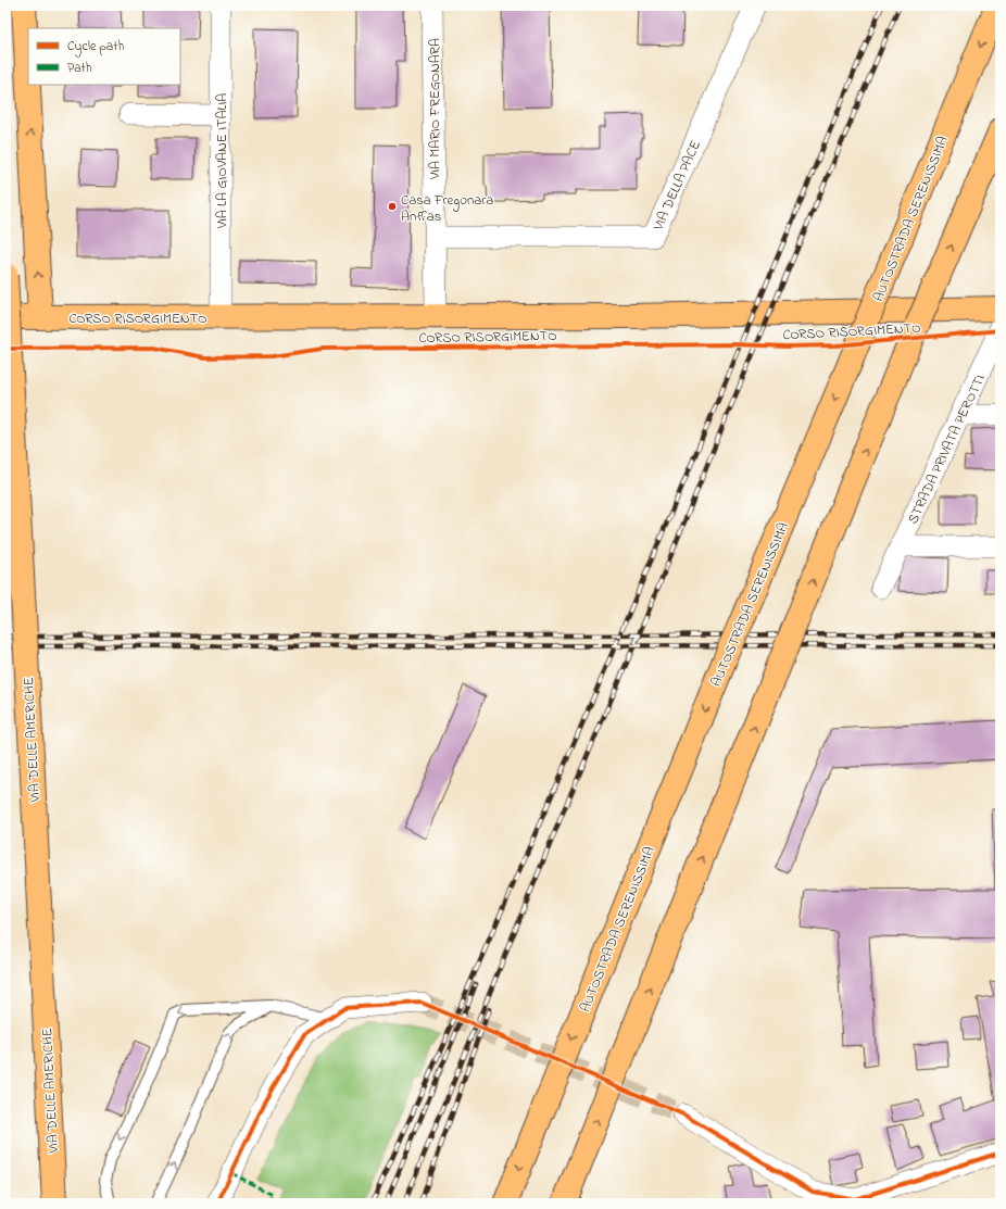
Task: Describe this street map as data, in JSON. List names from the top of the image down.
{
  "streets": {
    "main road": ["AUTOSTRADA SERENISSIMA", "CORSO RISORGIMENTO", "VIA DELLE AMERICHE"],
    "street": [
      "VIA MARIO FREGONARA",
      "VIA LA GIOVANE ITALIA",
      "VIA DELLA PACE",
      "STRADA PRIVATA PEROTTI"
    ]
  },
  "crossings": [
    ["VIA MARIO FREGONARA", "VIA DELLA PACE"],
    ["VIA MARIO FREGONARA", "CORSO RISORGIMENTO"],
    ["VIA LA GIOVANE ITALIA", "CORSO RISORGIMENTO"]
  ],
  "places": ["Casa Fregonara Anffas"],
  "legend": ["Cycle path", "Path"]
}
